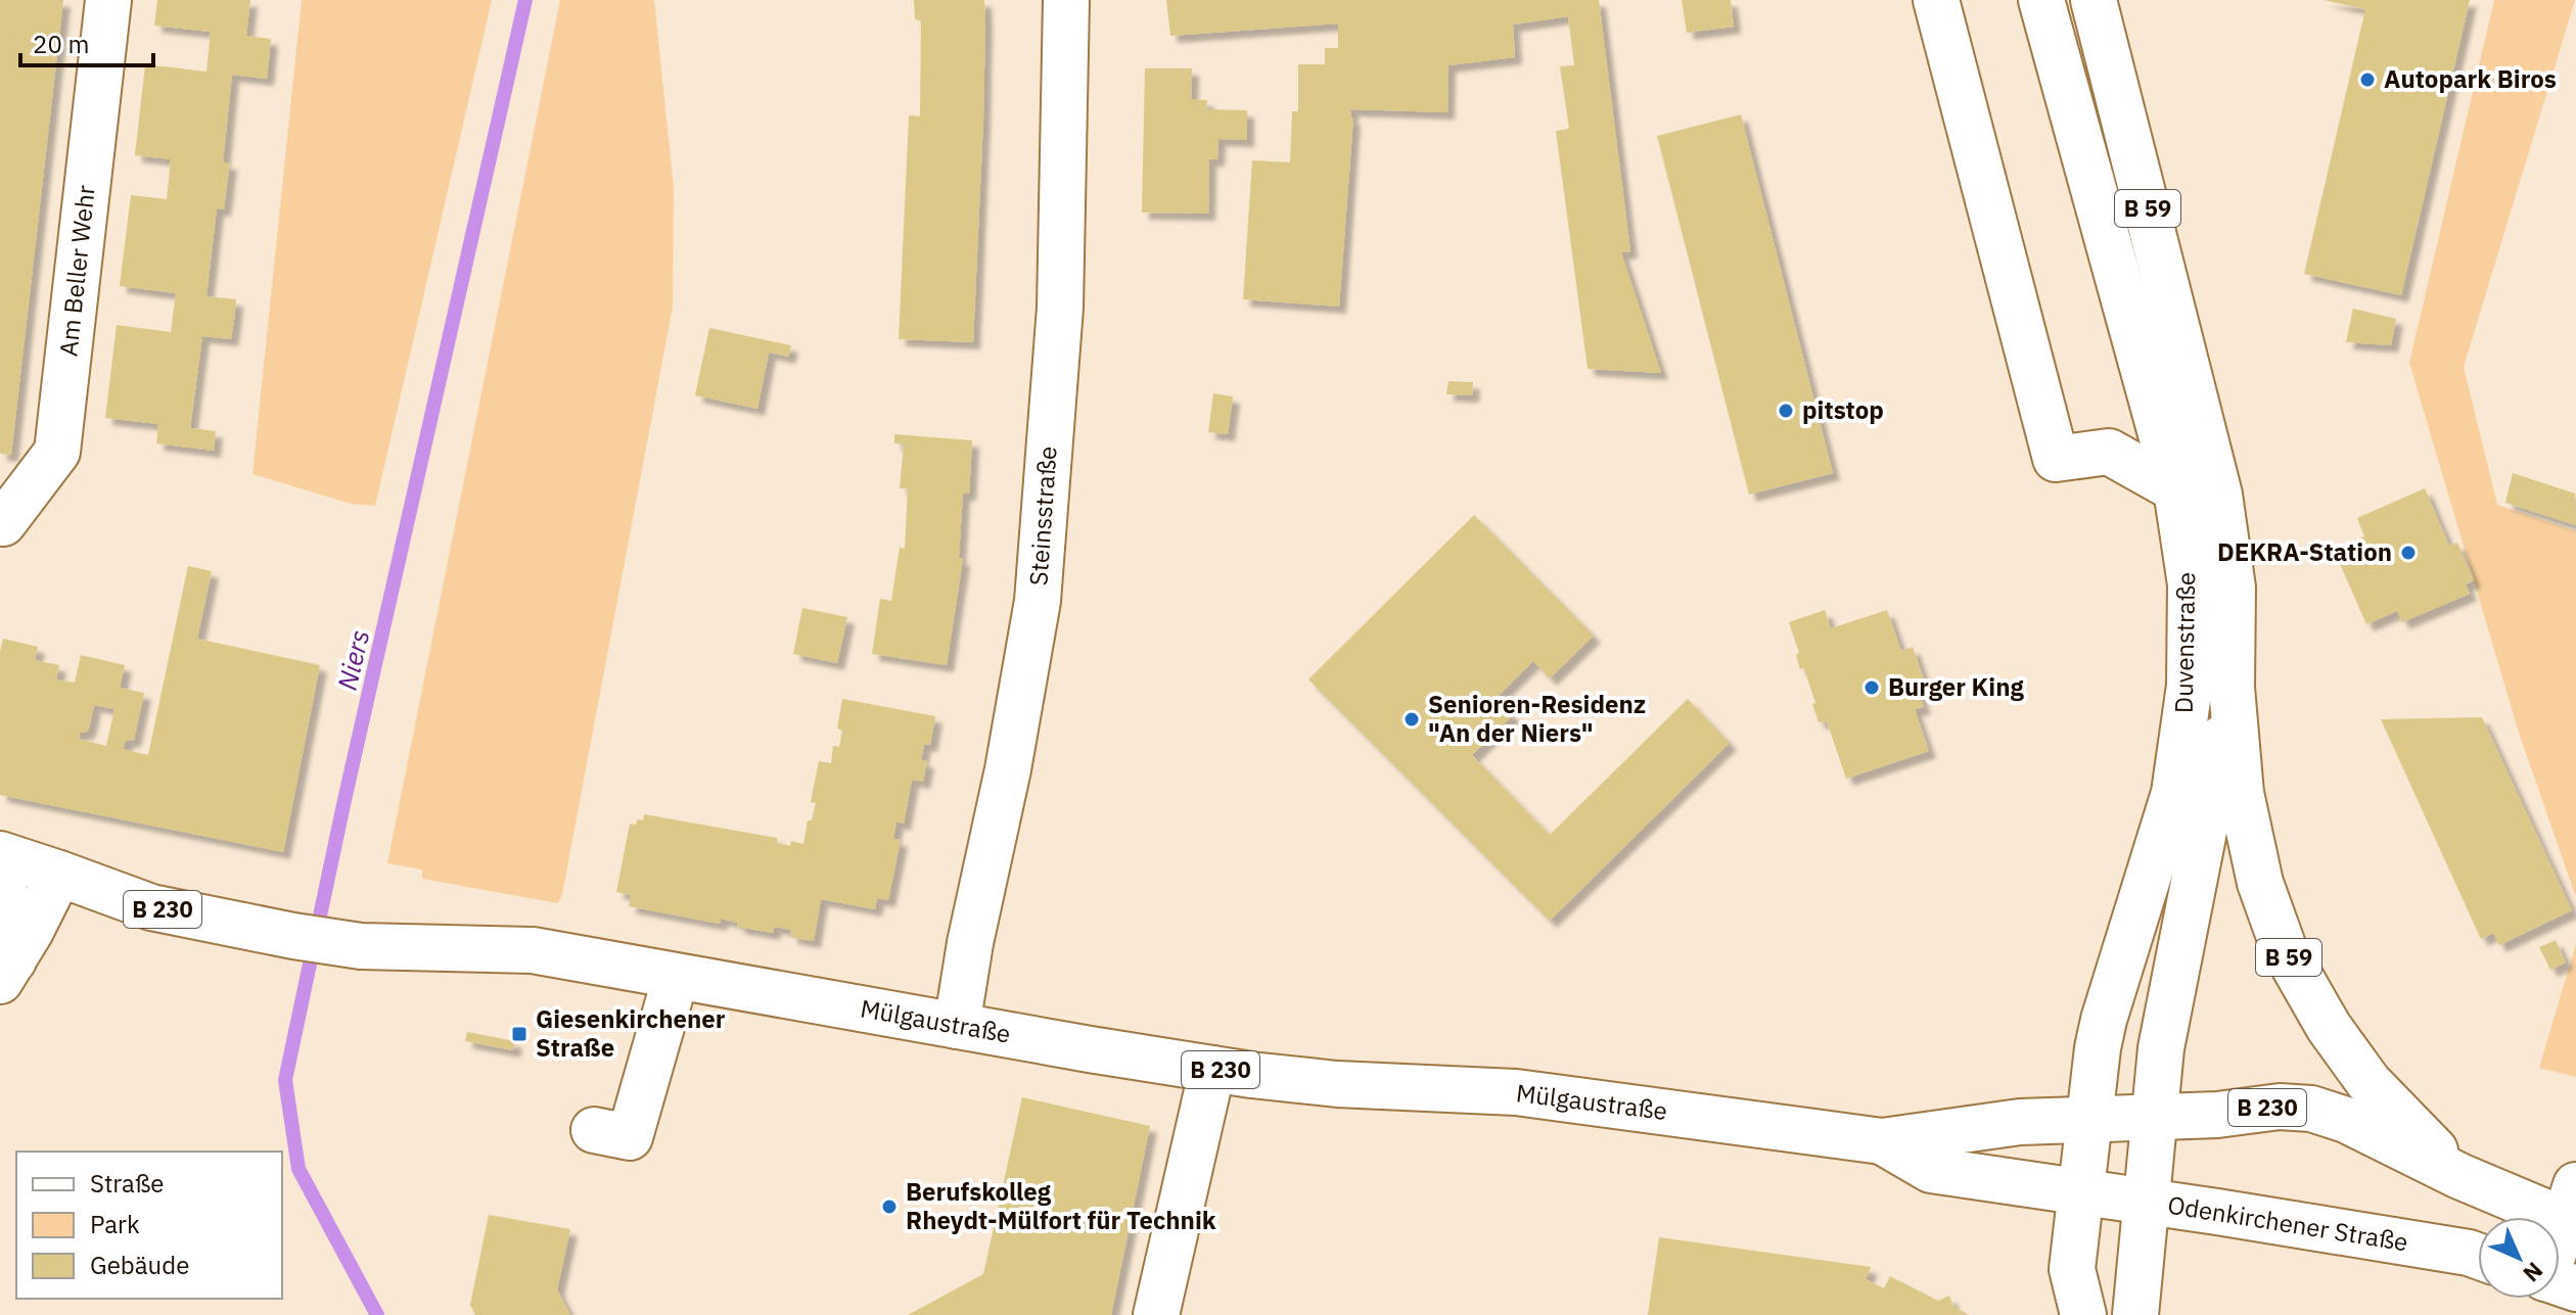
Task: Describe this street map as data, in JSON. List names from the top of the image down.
{
  "streets": {
    "main road": [
      "B 59",
      "Am Beller Wehr",
      "Steinsstraße",
      "Duvenstraße",
      "B 230",
      "Mülgaustraße",
      "Odenkirchener Straße"
    ]
  },
  "crossings": [
    ["B 59", "Duvenstraße"],
    ["B 59", "B 230"],
    ["B 59", "Mülgaustraße"],
    ["B 59", "Odenkirchener Straße"],
    ["Steinsstraße", "Mülgaustraße"],
    ["Duvenstraße", "Mülgaustraße"],
    ["Duvenstraße", "Odenkirchener Straße"],
    ["B 230", "Mülgaustraße"],
    ["Mülgaustraße", "Odenkirchener Straße"]
  ],
  "water": ["Niers"],
  "places": {
    "other": [
      "Autopark Biros",
      "pitstop",
      "DEKRA-Station",
      "Burger King",
      "Senioren-Residenz \"An der Niers\"",
      "Berufskolleg Rheydt-Mülfort für Technik"
    ],
    "transit": ["Giesenkirchener Straße"]
  },
  "legend": ["Straße", "Park", "Gebäude"],
  "scale_bar": "20 m",
  "north": "bottom right"
}
